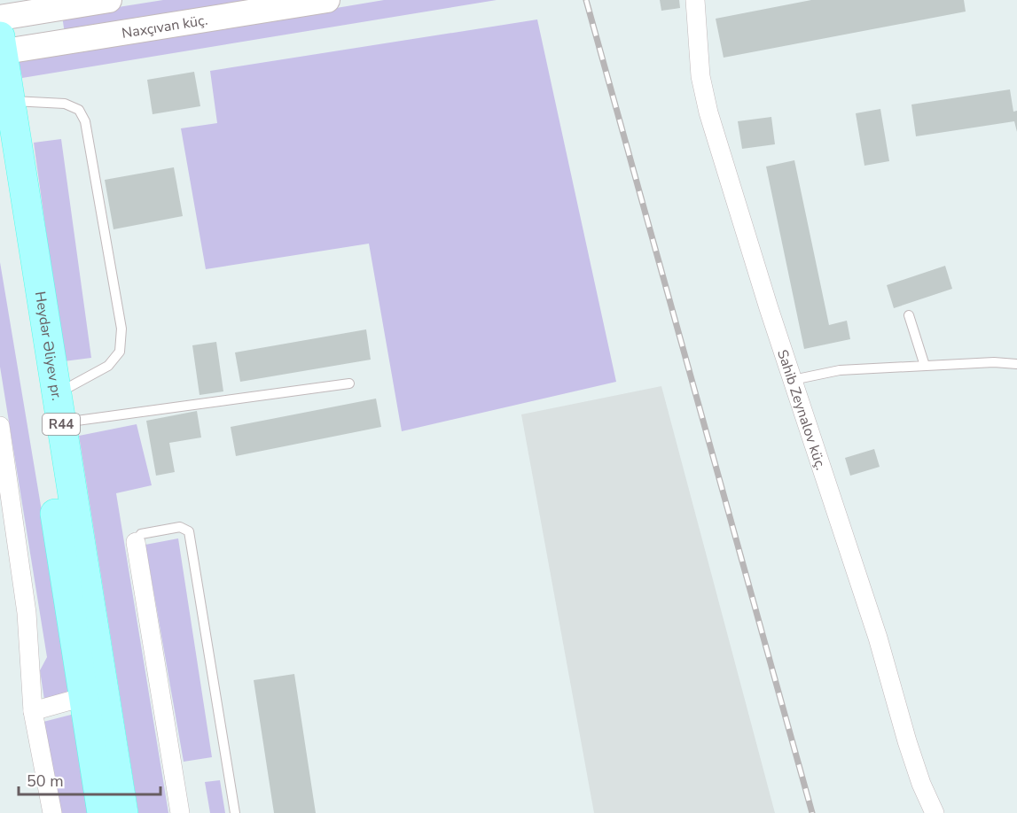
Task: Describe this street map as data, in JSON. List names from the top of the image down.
{
  "streets": {
    "main road": ["Naxçıvan küç.", "Heydər Əliyev pr.", "R44"],
    "street": ["Sahib Zeynalov küç."]
  },
  "crossings": [
    ["Naxçıvan küç.", "Heydər Əliyev pr."]
  ],
  "scale_bar": "50 m"
}
